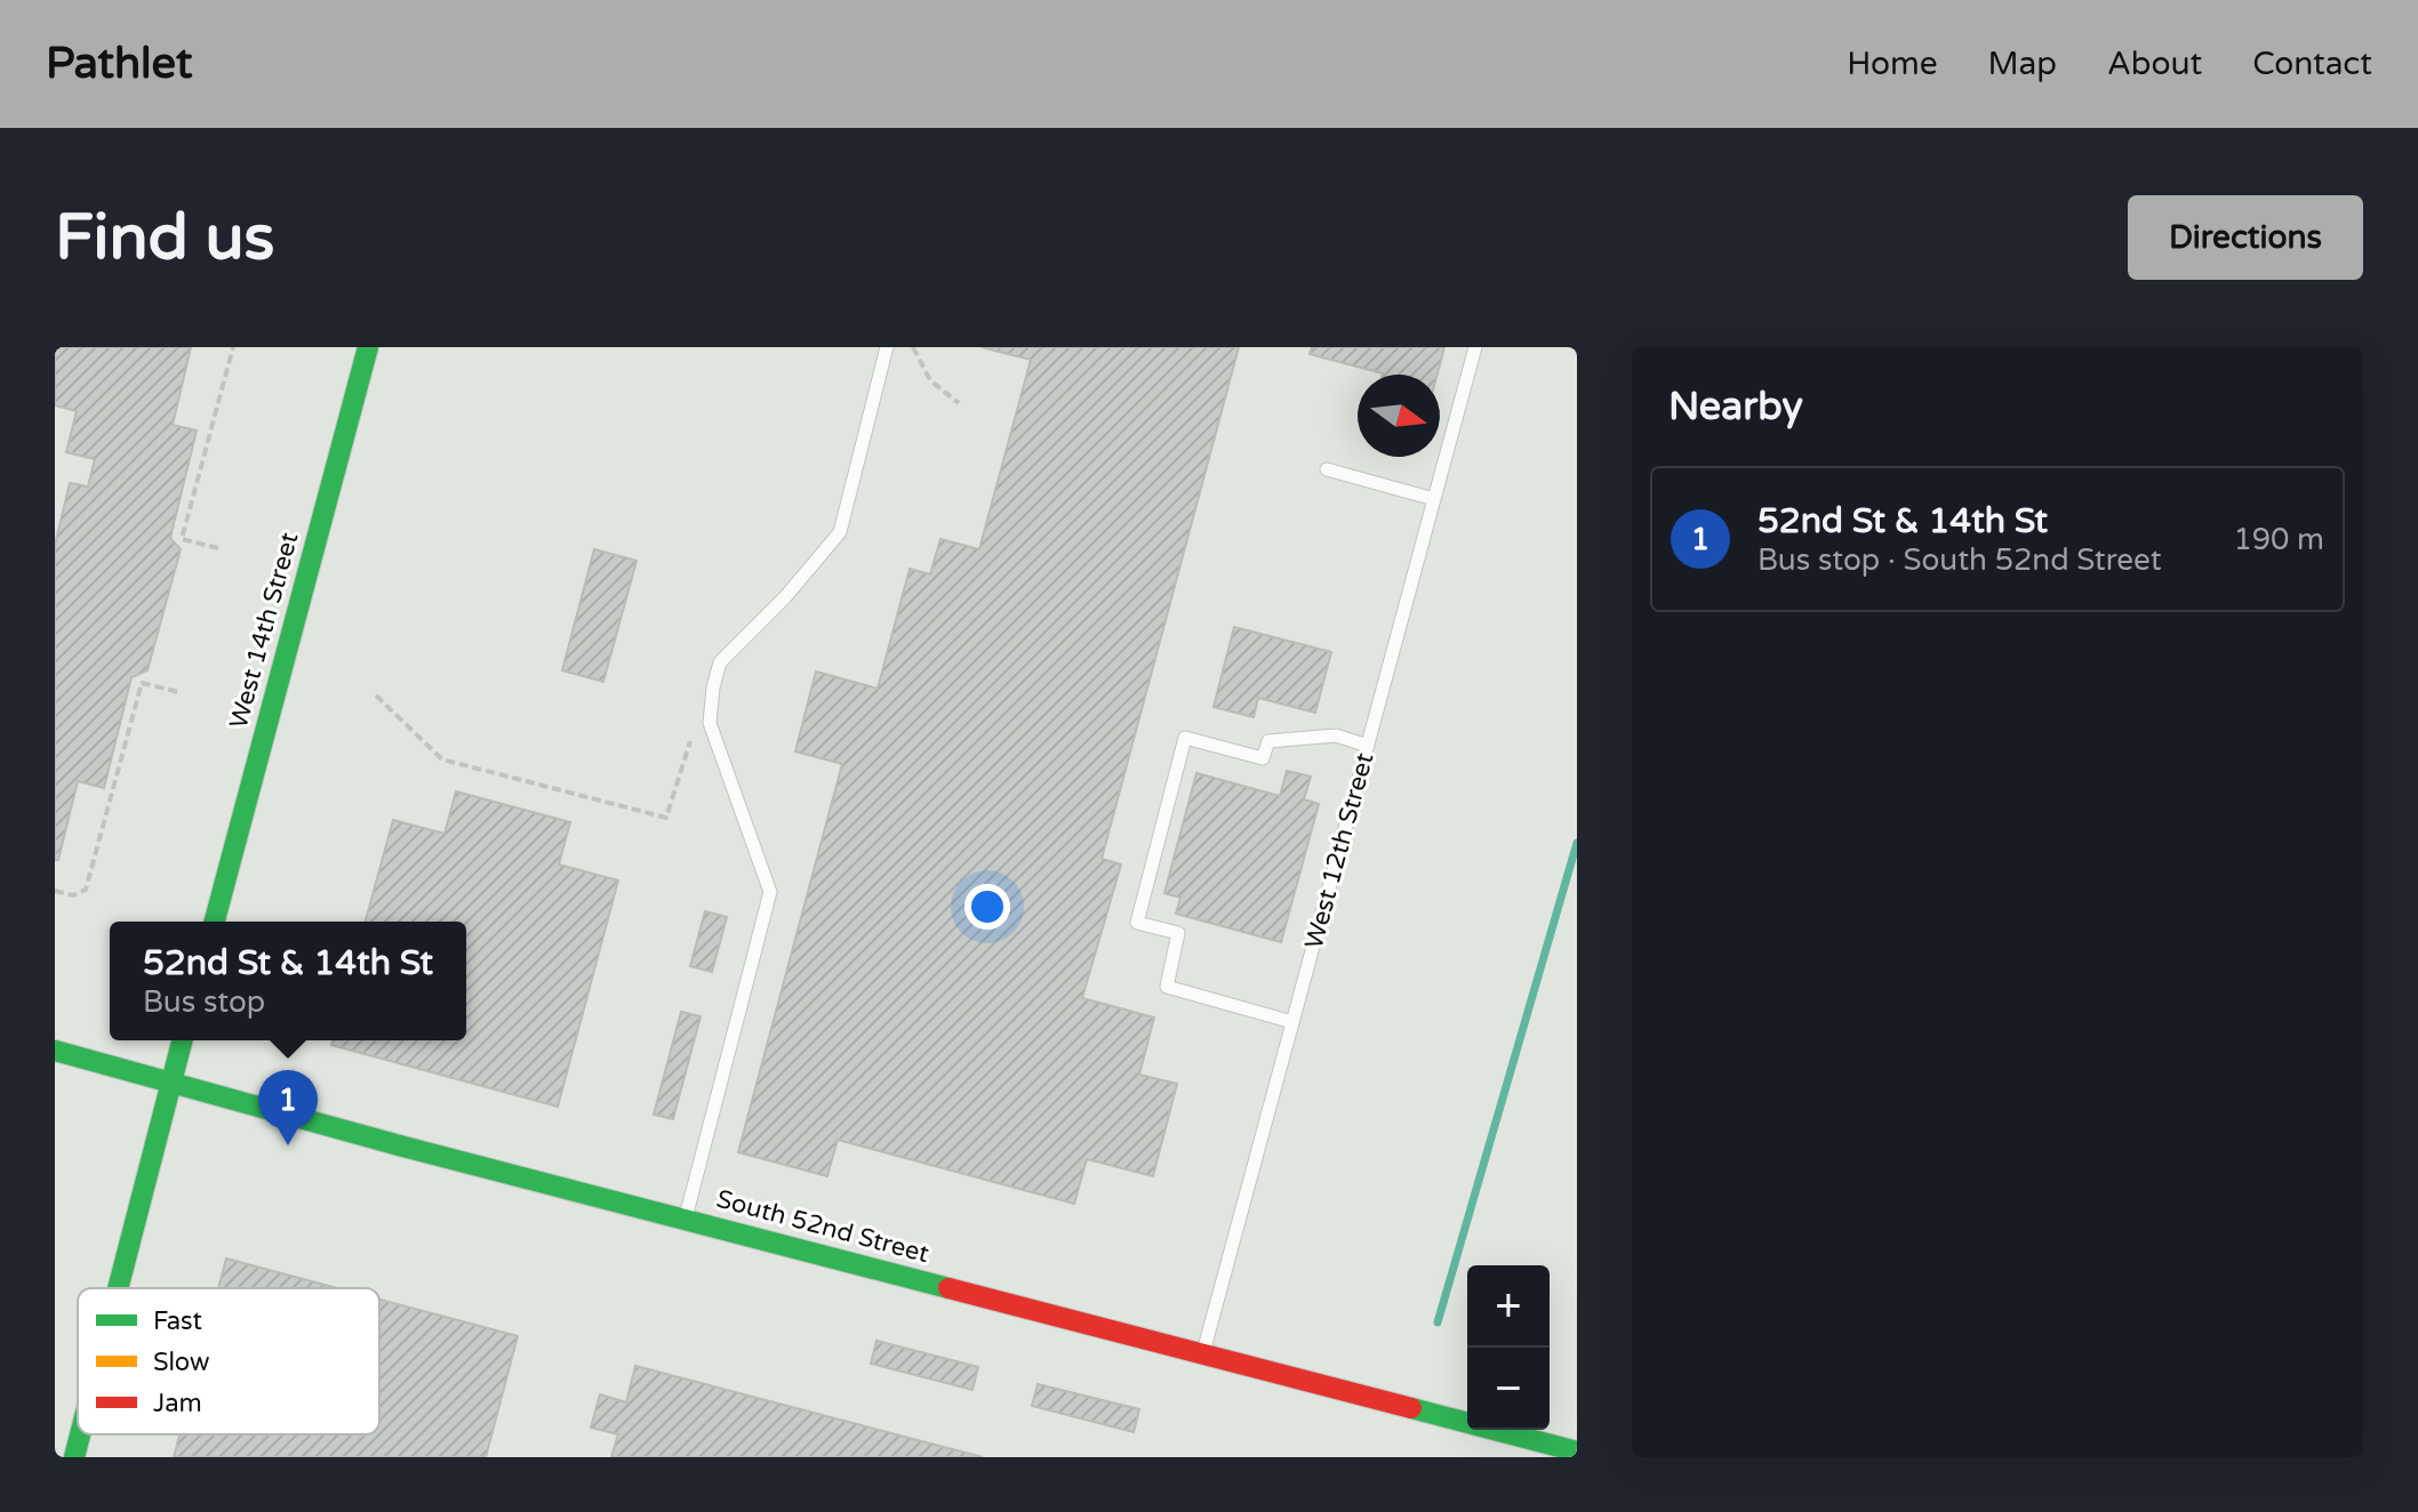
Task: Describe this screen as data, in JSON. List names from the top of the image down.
{
  "streets": {
    "main road": ["West 14th Street", "South 52nd Street"],
    "lane": ["West 12th Street"]
  },
  "crossings": [
    ["West 12th Street", "South 52nd Street"]
  ],
  "legend": ["Fast", "Slow", "Jam"],
  "north": "right",
  "page": {
    "header": "Pathlet",
    "nav": [
      "Home",
      "Map",
      "About",
      "Contact"
    ],
    "buttons": "Directions",
    "title": "Find us",
    "heading": "Nearby",
    "list": [
      {
        "mark": "1",
        "name": "52nd St & 14th St",
        "note": "Bus stop · South 52nd Street",
        "value": "190 m"
      }
    ],
    "popup": ["52nd St & 14th St", "Bus stop"],
    "pins": "1",
    "map_buttons": ["+", "−"]
  }
}
